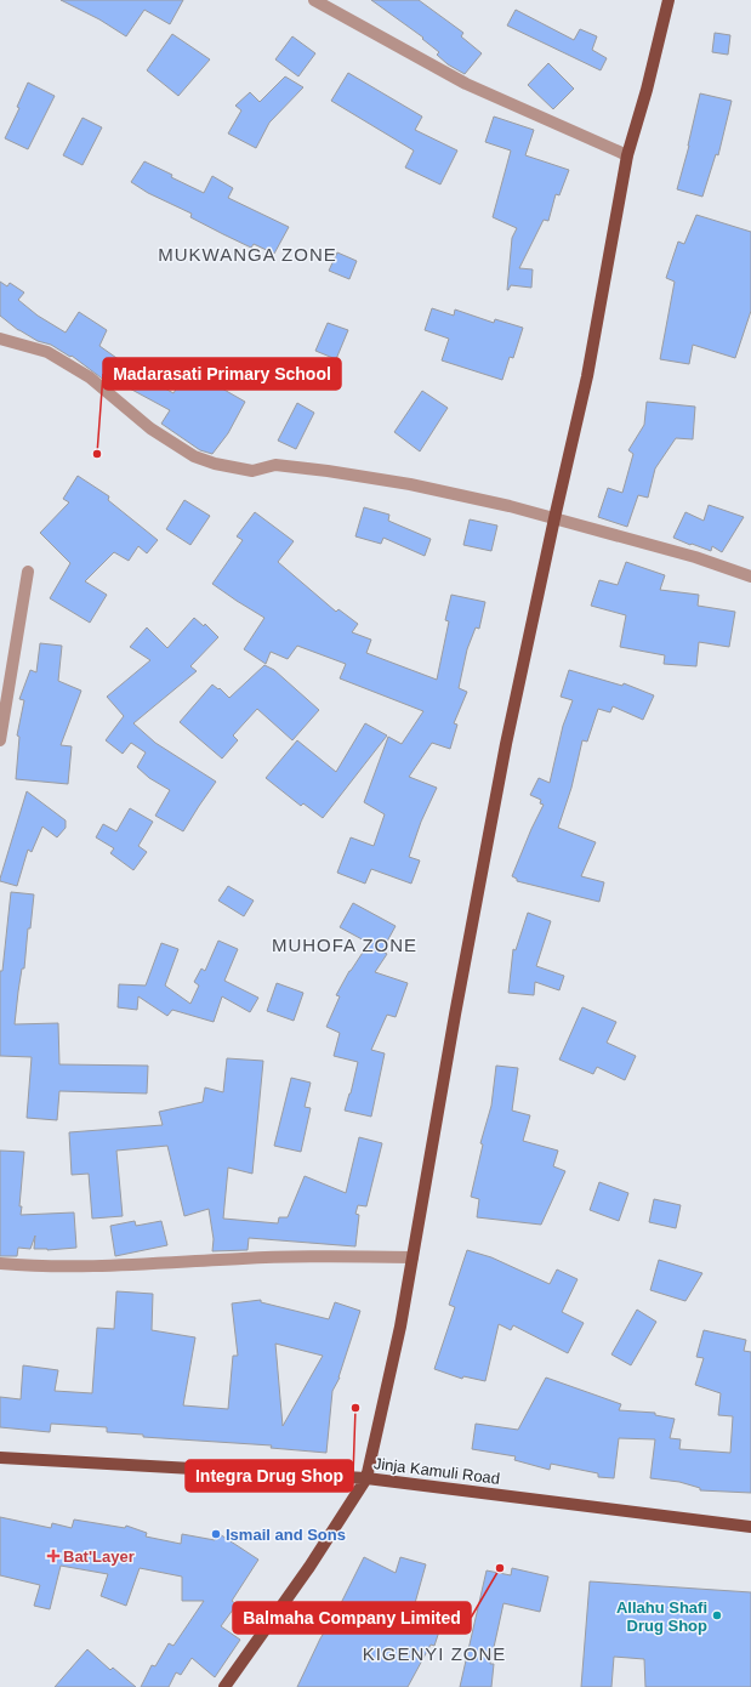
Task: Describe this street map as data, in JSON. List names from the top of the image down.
{
  "streets": {
    "main road": ["Jinja Kamuli Road"]
  },
  "districts": ["MUKWANGA ZONE", "MUHOFA ZONE", "KIGENYI ZONE"],
  "places": {
    "other": [
      "Madarasati Primary School",
      "Integra Drug Shop",
      "Ismail and Sons",
      "Balmaha Company Limited",
      "Allahu Shafi Drug Shop"
    ],
    "health": ["Bat'Layer"]
  }
}
